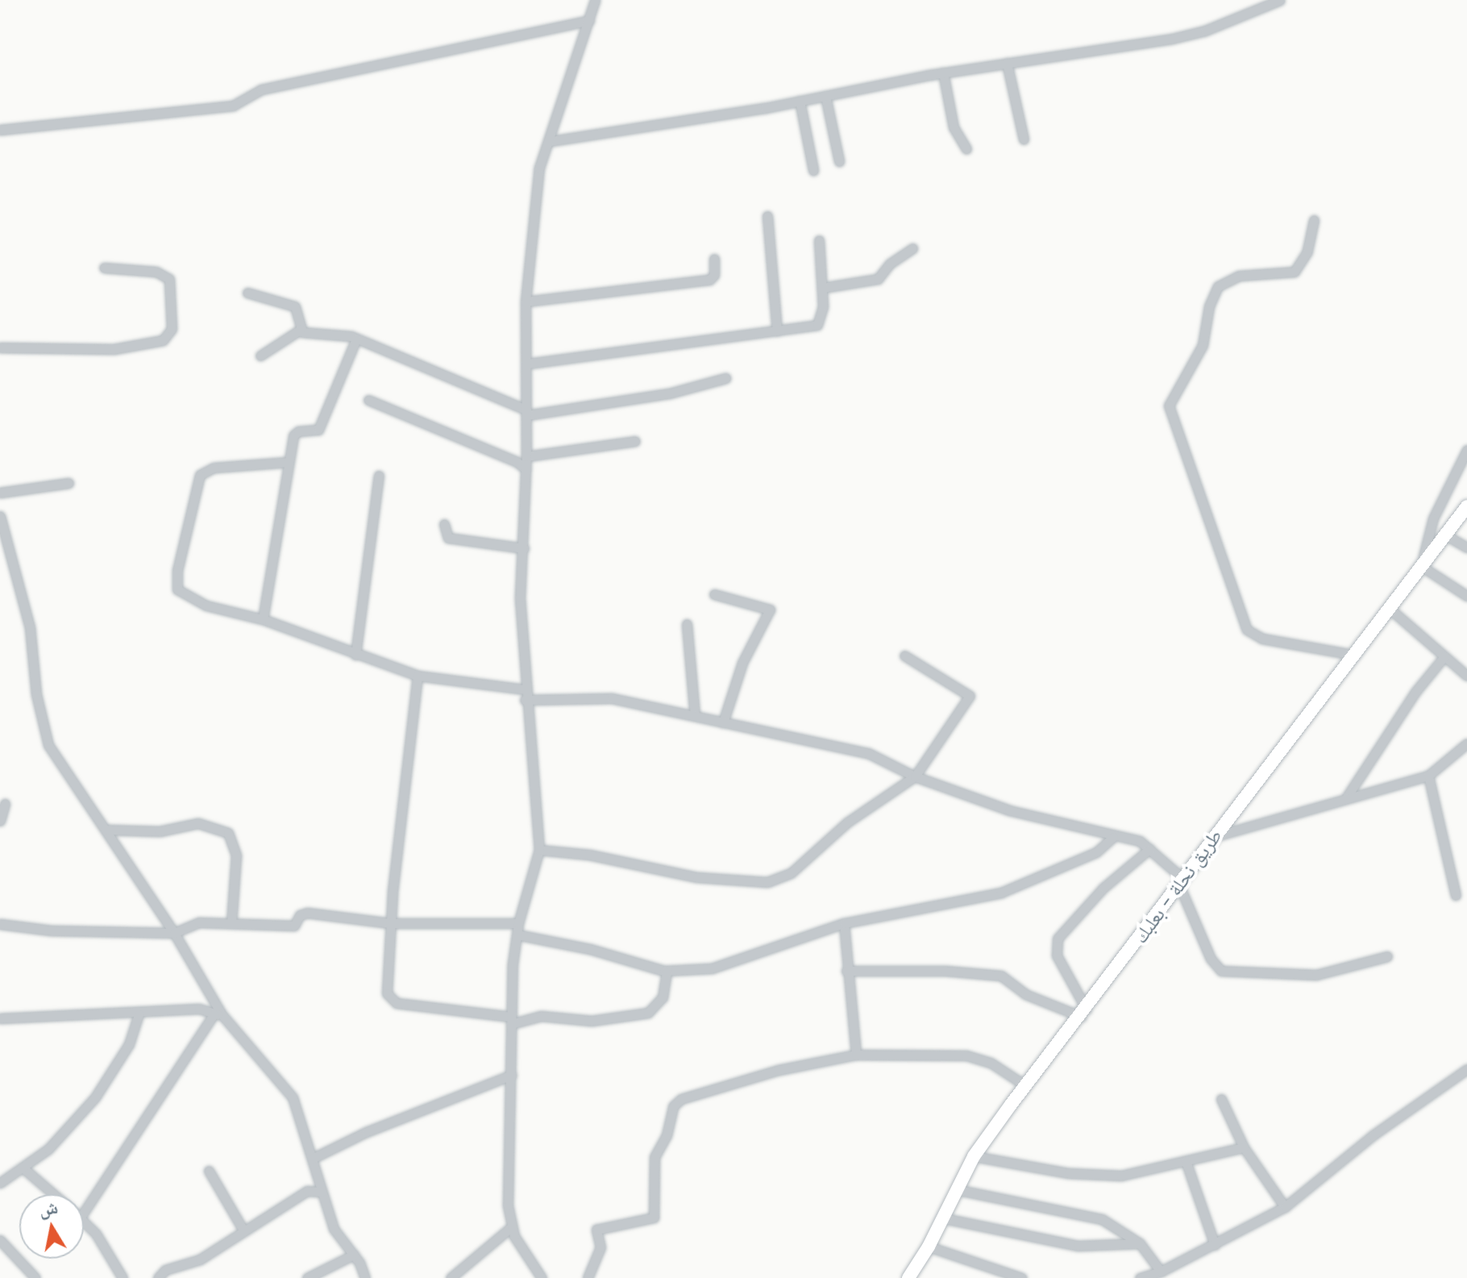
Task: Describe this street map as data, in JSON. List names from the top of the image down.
{
  "streets": {
    "street": ["طريق نحلة - بعلبك"]
  },
  "north": "top"
}
